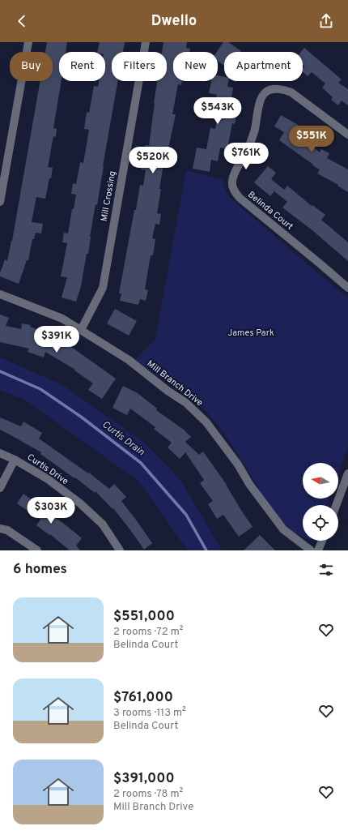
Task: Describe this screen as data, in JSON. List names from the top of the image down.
{
  "streets": {
    "street": [
      "Mill Crossing",
      "Belinda Court",
      "Mill Branch Drive",
      "Curtis Drive"
    ]
  },
  "crossings": [
    ["Mill Crossing", "Mill Branch Drive"]
  ],
  "water": ["Curtis Drain"],
  "parks": ["James Park"],
  "north": "left",
  "page": {
    "header": "Dwello",
    "chip": [
      "Buy",
      "Rent",
      "Filters",
      "New",
      "Apartment"
    ],
    "price": [
      "$543K",
      "$551K",
      "$761K",
      "$520K",
      "$391K",
      "$303K"
    ],
    "heading": "6 homes",
    "list": [
      {
        "name": "$551,000",
        "note": "2 rooms · 72 m² · Belinda Court"
      },
      {
        "name": "$761,000",
        "note": "3 rooms · 113 m² · Belinda Court"
      },
      {
        "name": "$391,000",
        "note": "2 rooms · 78 m² · Mill Branch Drive"
      }
    ]
  }
}
